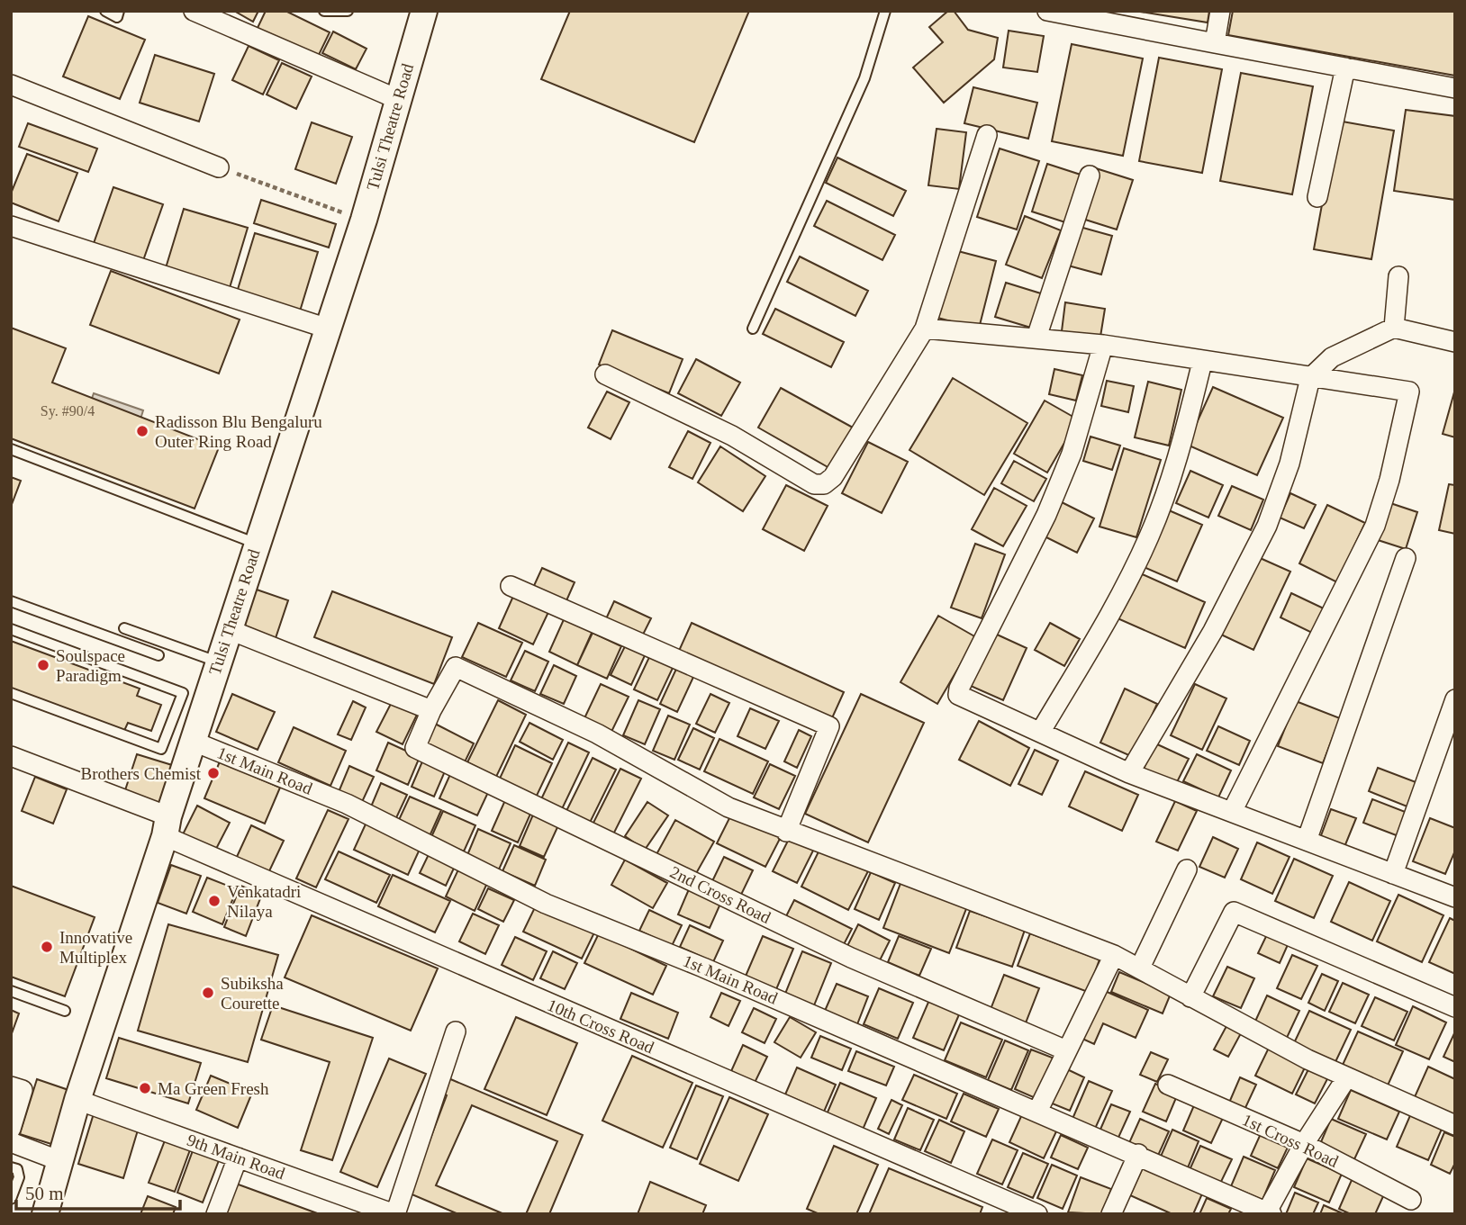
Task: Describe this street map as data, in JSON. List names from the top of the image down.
{
  "streets": {
    "street": [
      "Tulsi Theatre Road",
      "1st Main Road",
      "2nd Cross Road",
      "10th Cross Road",
      "1st Cross Road",
      "9th Main Road"
    ]
  },
  "crossings": [
    ["Tulsi Theatre Road", "1st Main Road"],
    ["Tulsi Theatre Road", "10th Cross Road"],
    ["Tulsi Theatre Road", "9th Main Road"]
  ],
  "places": [
    "Radisson Blu Bengaluru Outer Ring Road",
    "Soulspace Paradigm",
    "Brothers Chemist",
    "Venkatadri Nilaya",
    "Innovative Multiplex",
    "Subiksha Courette",
    "Ma Green Fresh"
  ],
  "house_numbers": ["Sy. #90/4"],
  "scale_bar": "50 m"
}
